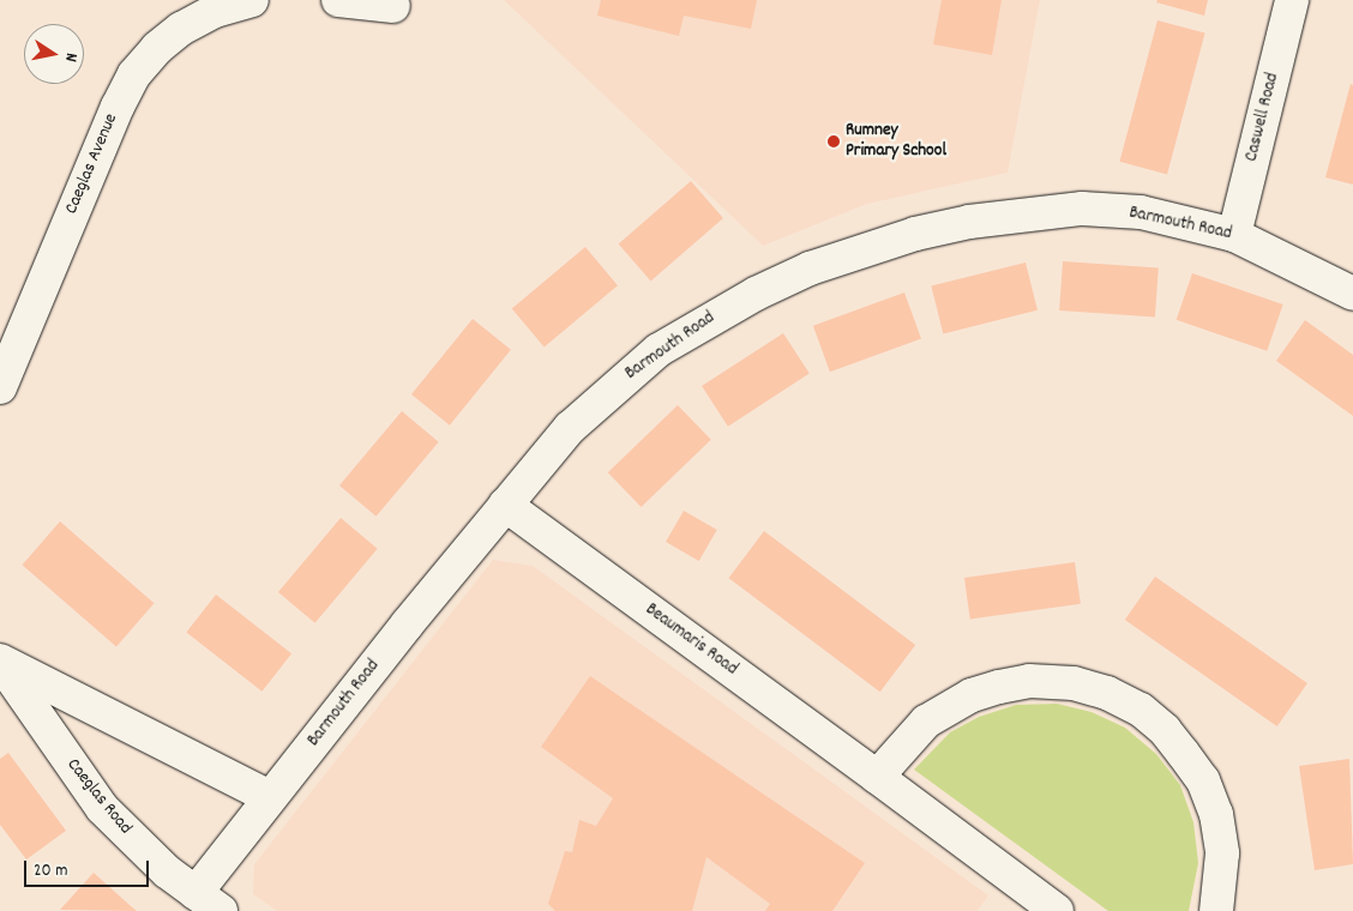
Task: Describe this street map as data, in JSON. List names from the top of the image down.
{
  "streets": {
    "street": [
      "Caswell Road",
      "Caeglas Avenue",
      "Barmouth Road",
      "Beaumaris Road",
      "Caeglas Road"
    ]
  },
  "crossings": [
    ["Caswell Road", "Barmouth Road"],
    ["Barmouth Road", "Beaumaris Road"],
    ["Barmouth Road", "Caeglas Road"]
  ],
  "places": ["Rumney Primary School"],
  "scale_bar": "20 m",
  "north": "right"
}
